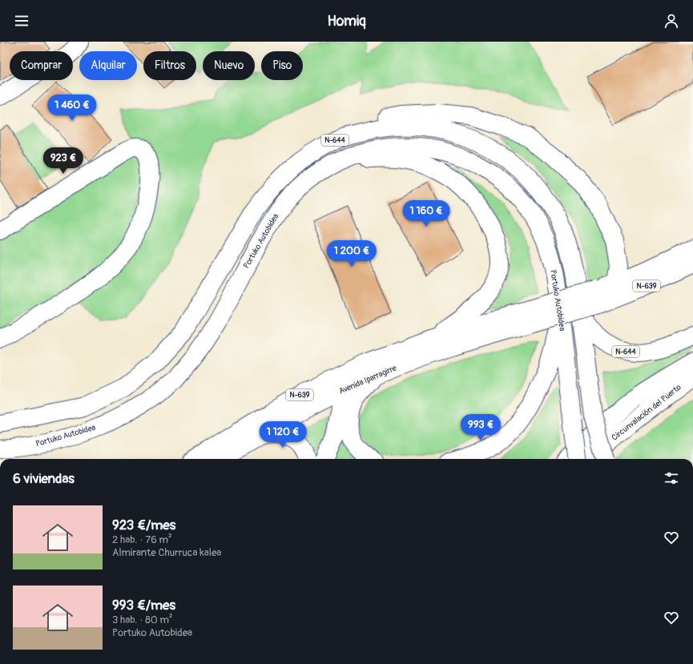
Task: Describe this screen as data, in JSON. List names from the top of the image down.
{
  "streets": {
    "main road": [
      "N-644",
      "Portuko Autobidea",
      "N-639",
      "Avenida Iparragirre",
      "Circunvalación del Puerto"
    ]
  },
  "crossings": [
    ["N-639", "Avenida Iparragirre"]
  ],
  "page": {
    "header": "Homiq",
    "chip": [
      "Comprar",
      "Alquilar",
      "Filtros",
      "Nuevo",
      "Piso"
    ],
    "price": [
      "1 460 €",
      "923 €",
      "1 160 €",
      "1 200 €",
      "993 €",
      "1 120 €"
    ],
    "heading": "6 viviendas",
    "list": [
      {
        "name": "923 €/mes",
        "note": "2 hab. · 76 m² · Almirante Churruca kalea"
      },
      {
        "name": "993 €/mes",
        "note": "3 hab. · 80 m² · Portuko Autobidea"
      }
    ]
  }
}
